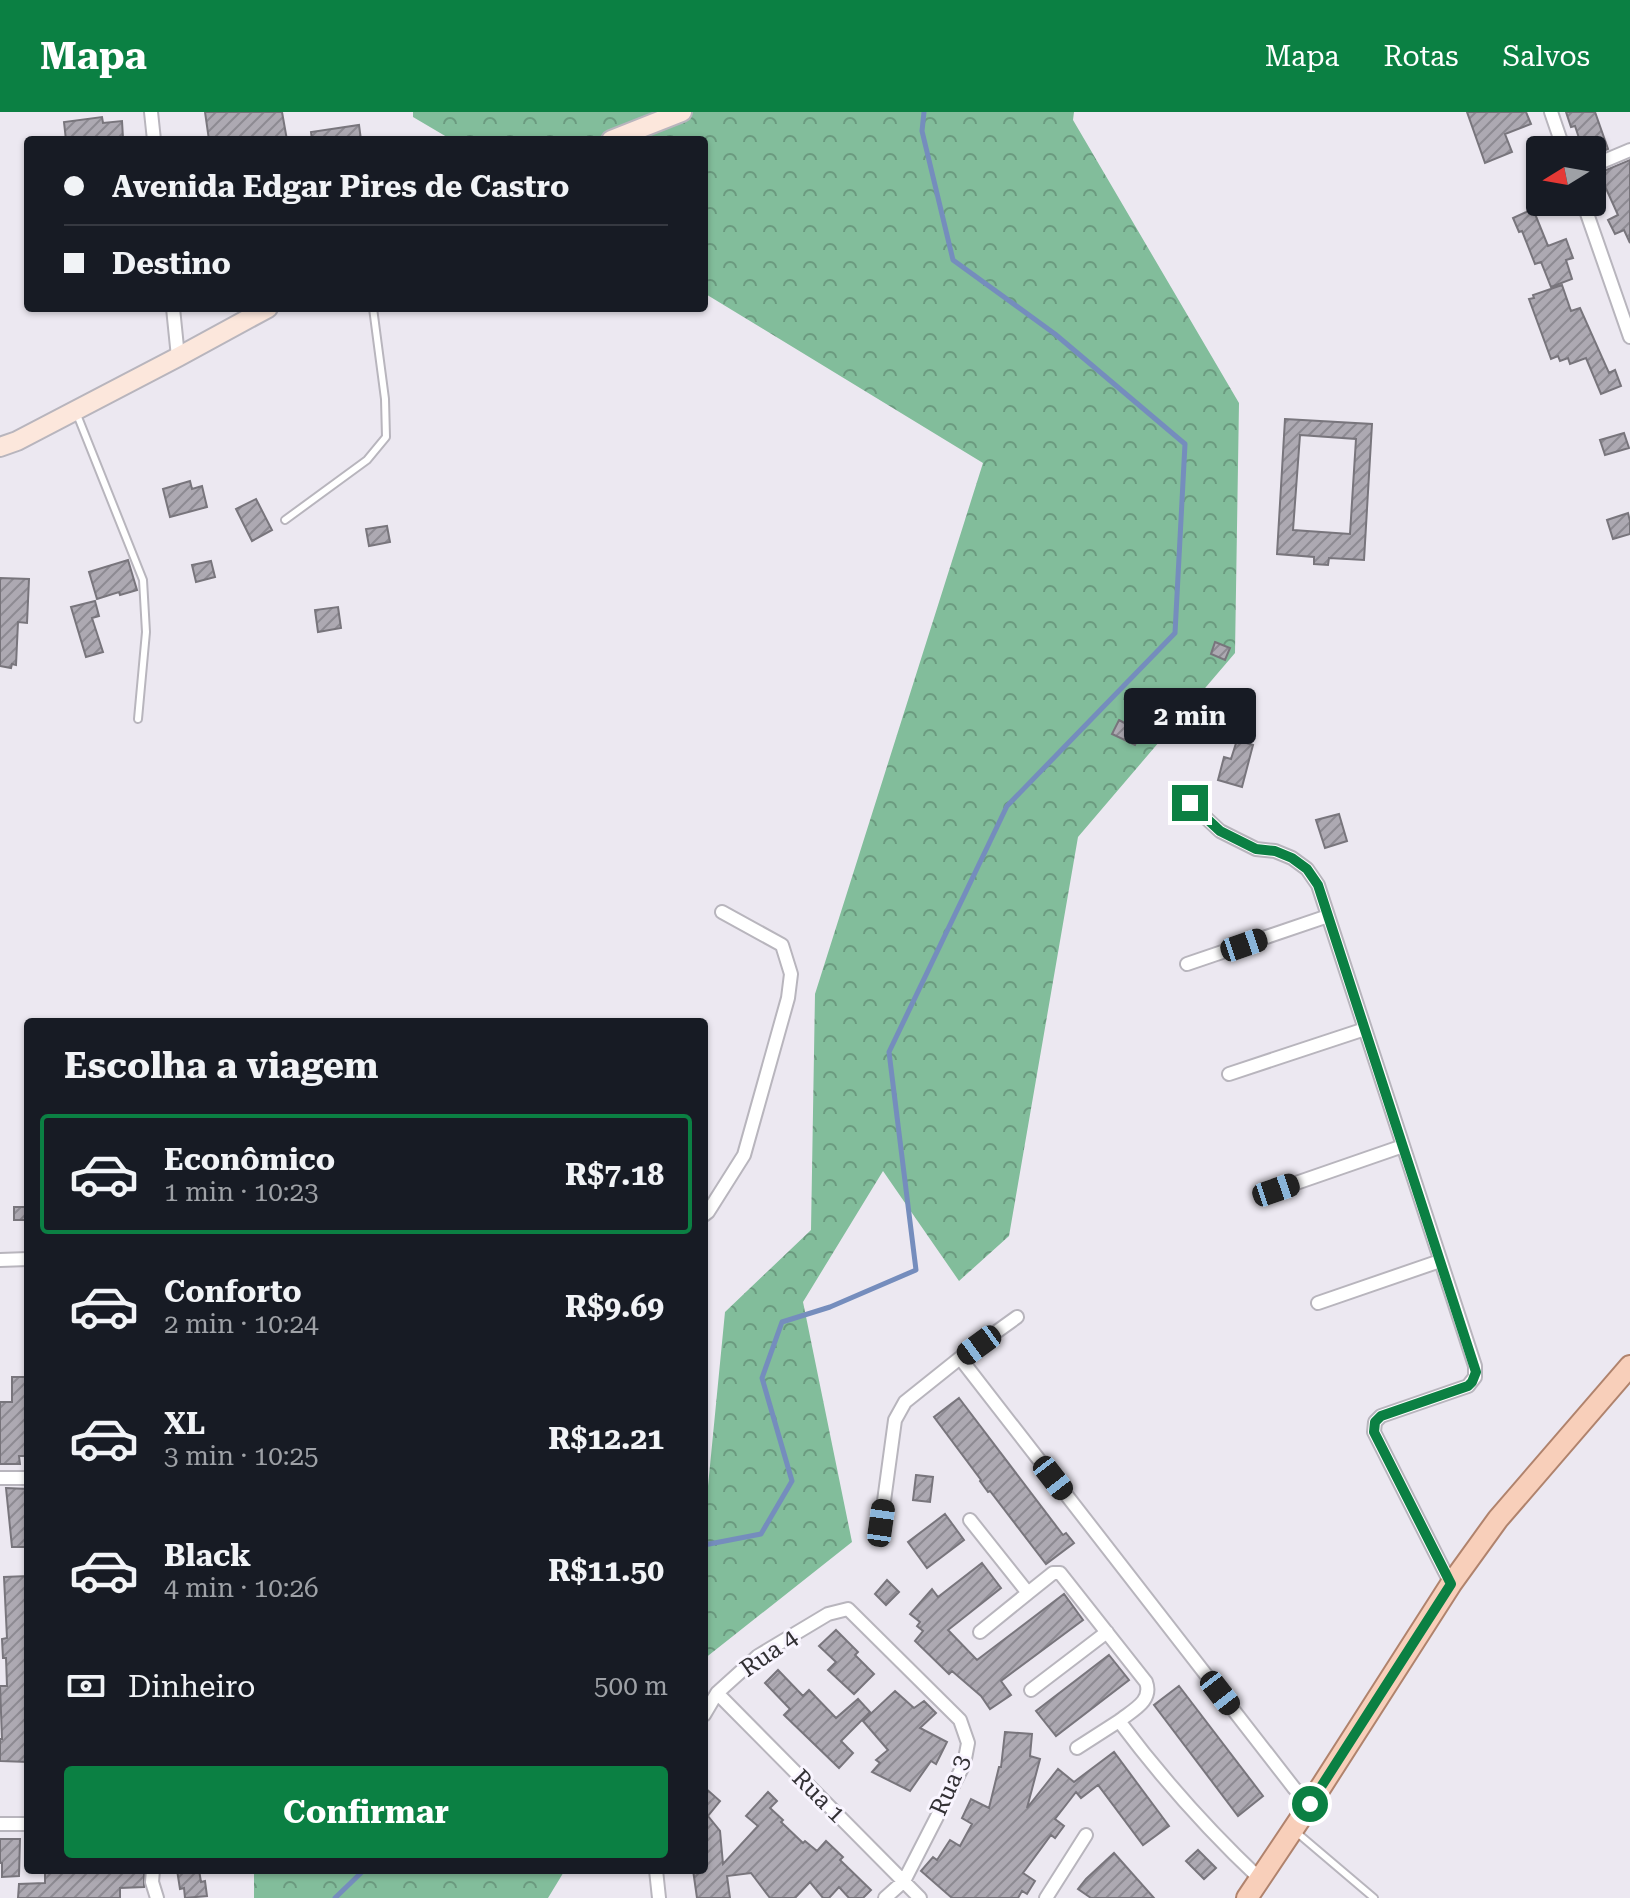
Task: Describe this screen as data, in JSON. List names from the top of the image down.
{
  "streets": {
    "street": ["Rua 4", "Rua 3", "Rua 1"]
  },
  "crossings": [
    ["Rua 4", "Rua 3"],
    ["Rua 4", "Rua 1"],
    ["Rua 3", "Rua 1"]
  ],
  "north": "left",
  "page": {
    "header": "Mapa",
    "nav": ["Mapa", "Rotas", "Salvos"],
    "banner": ["Avenida Edgar Pires de Castro", "Destino"],
    "bubble": "2 min",
    "heading": "Escolha a viagem",
    "list": [
      {
        "name": "Econômico",
        "note": "1 min · 10:23",
        "value": "R$7.18"
      },
      {
        "name": "Conforto",
        "note": "2 min · 10:24",
        "value": "R$9.69"
      },
      {
        "name": "XL",
        "note": "3 min · 10:25",
        "value": "R$12.21"
      },
      {
        "name": "Black",
        "note": "4 min · 10:26",
        "value": "R$11.50"
      }
    ],
    "pay": ["Dinheiro", "500 m"],
    "buttons": "Confirmar"
  }
}
